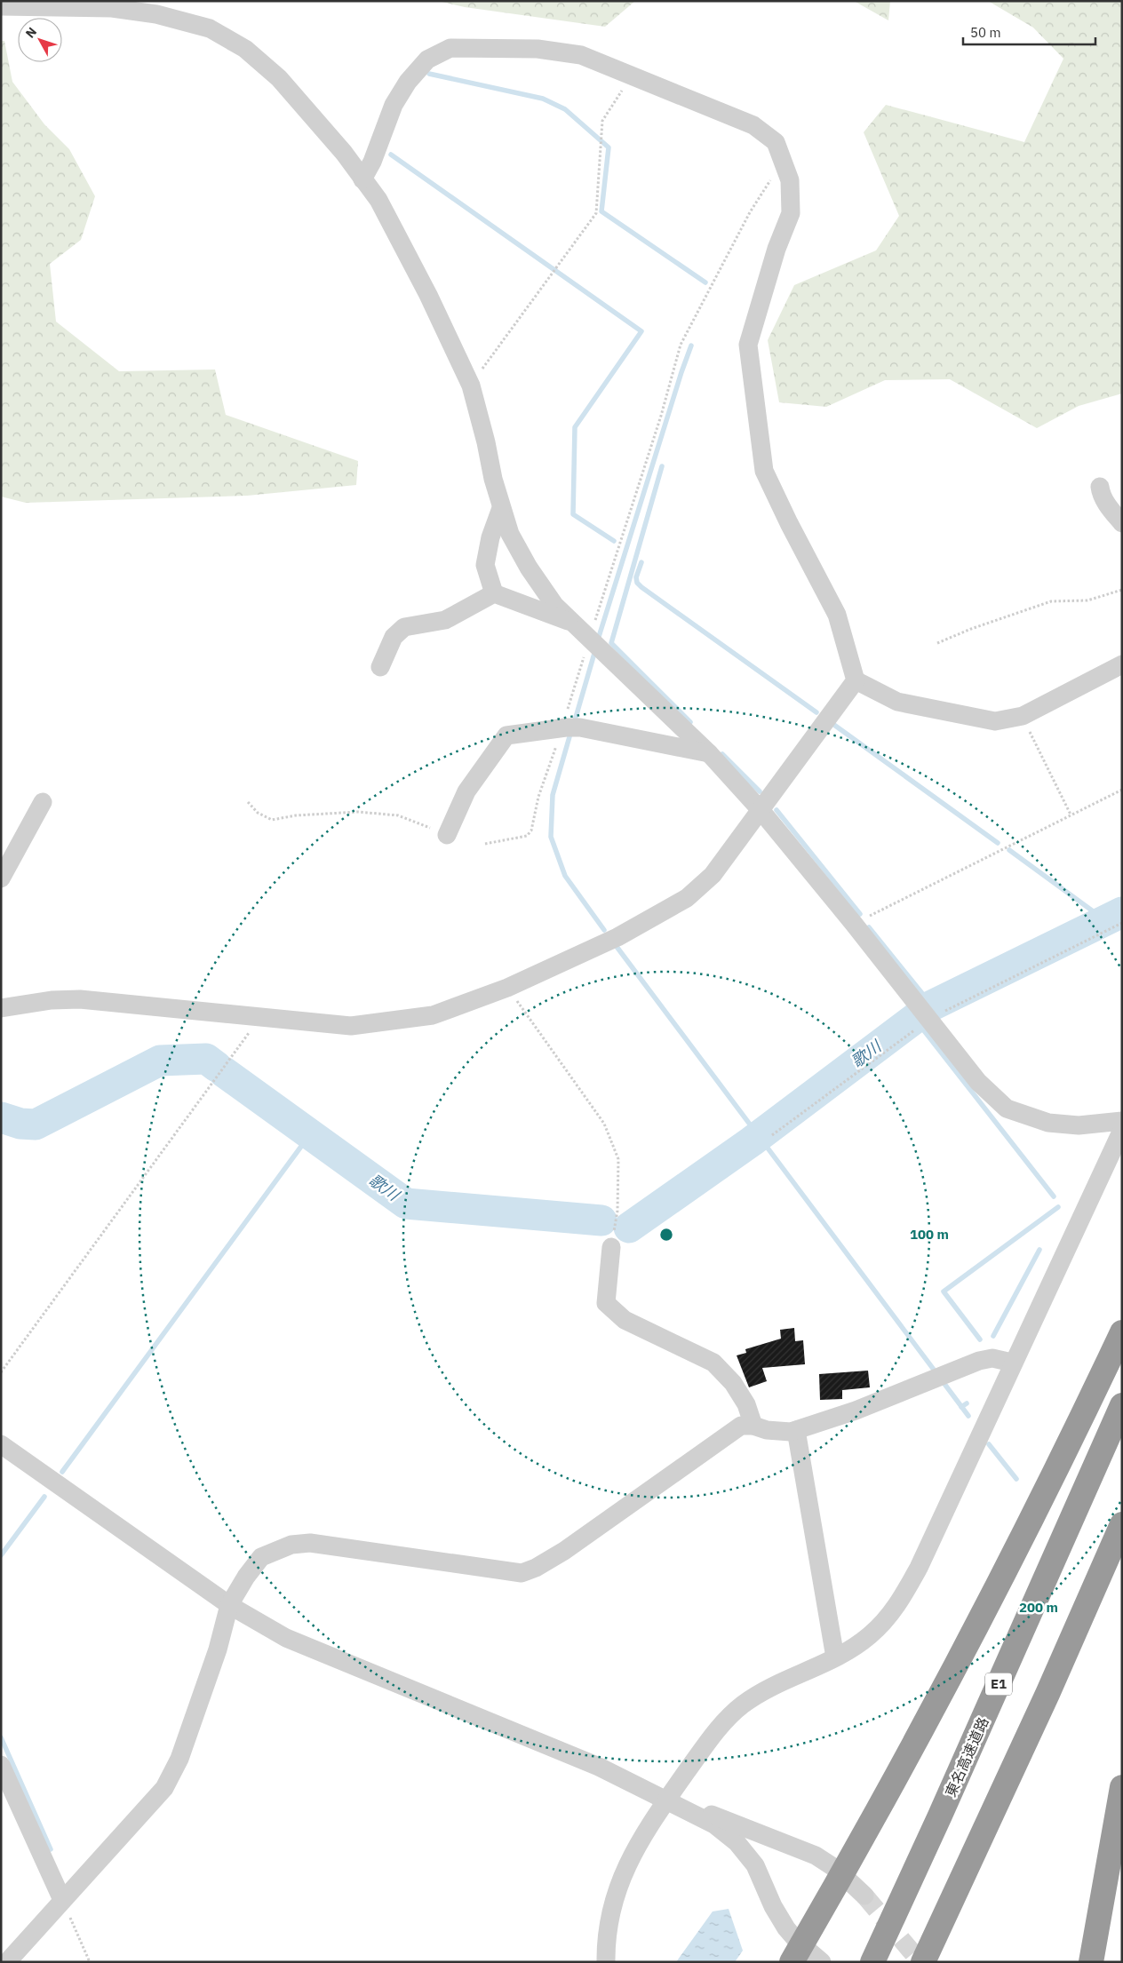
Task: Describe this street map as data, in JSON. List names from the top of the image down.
{
  "streets": {
    "highway": ["E1", "東名高速道路"]
  },
  "water": ["歌川"],
  "scale_bar": "50 m",
  "north": "top left",
  "rings": ["100 m", "200 m"]
}
